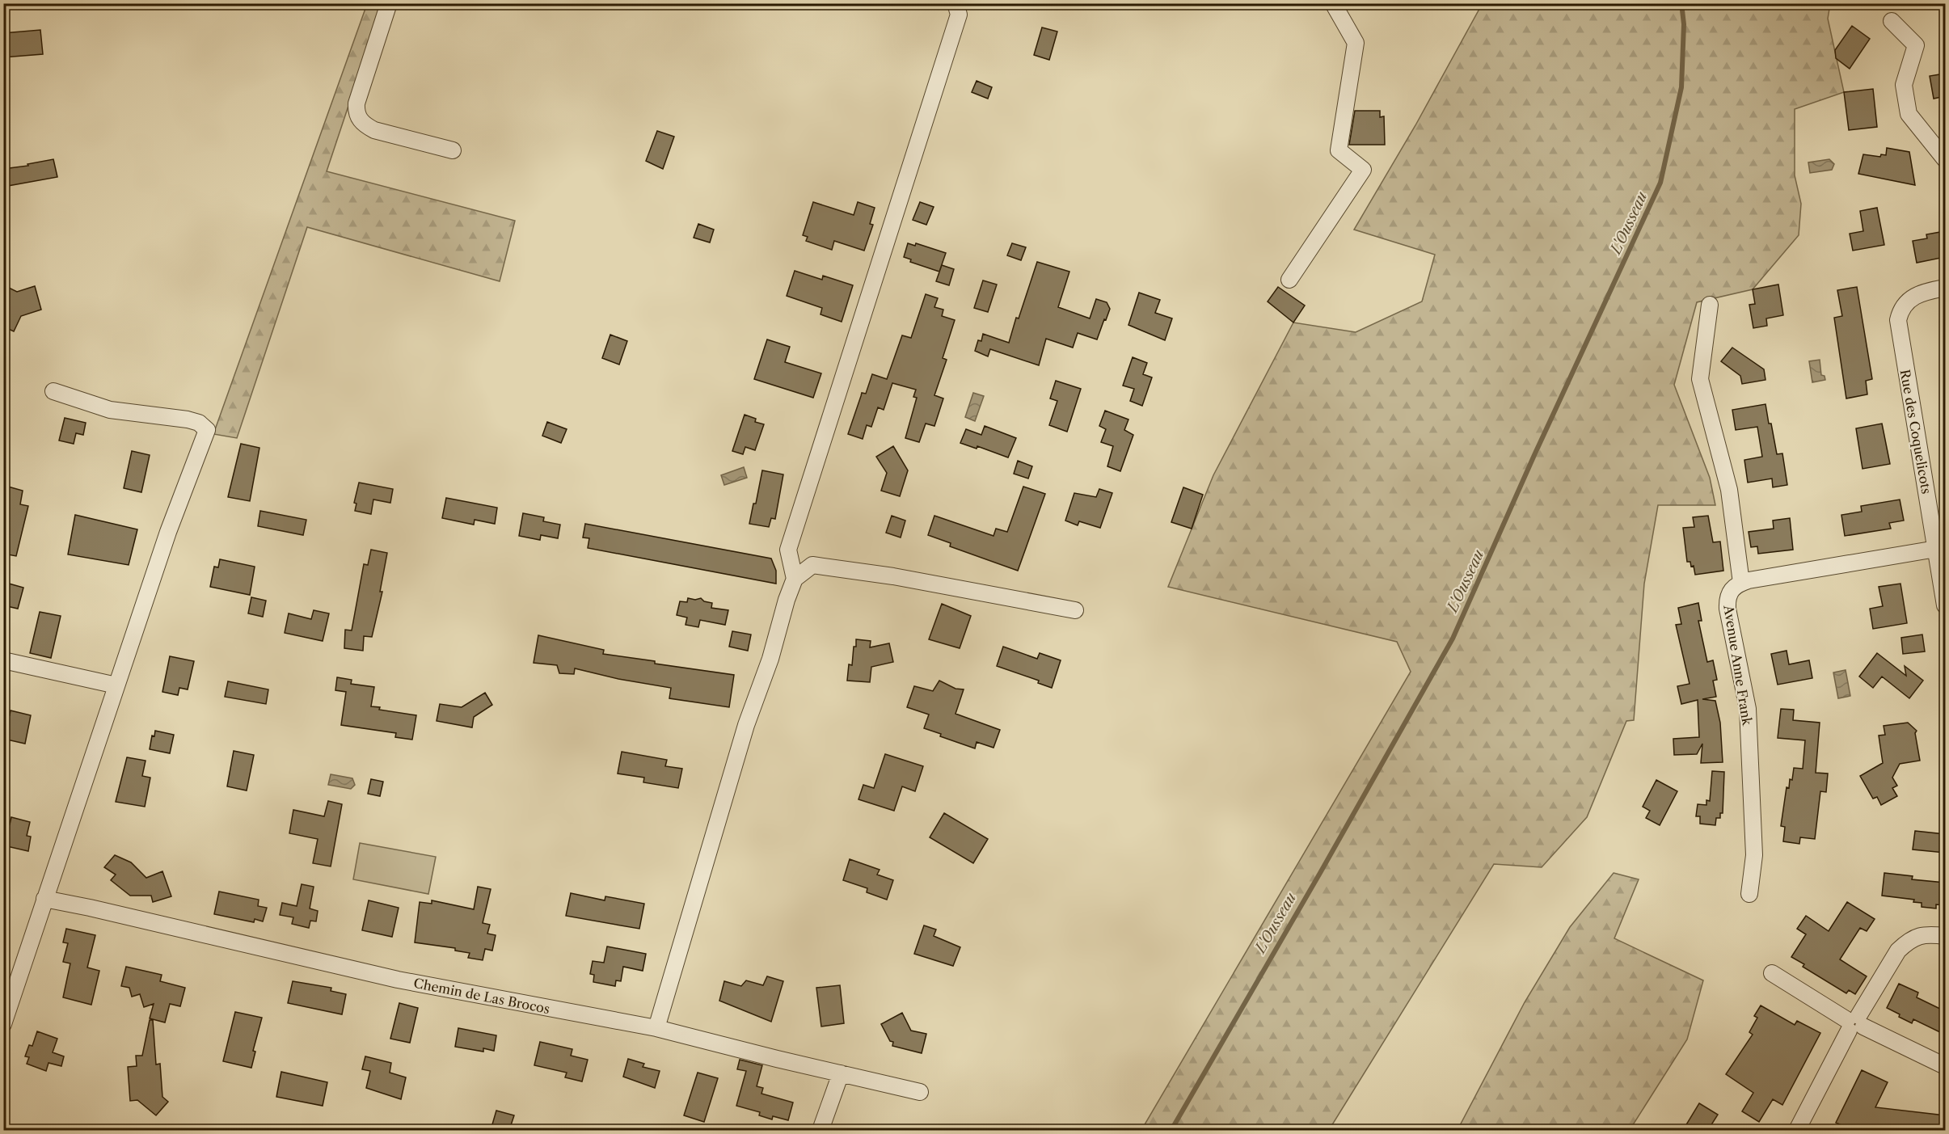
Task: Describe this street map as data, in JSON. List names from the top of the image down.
{
  "streets": {
    "street": ["Rue des Coquelicots", "Avenue Anne Frank", "Chemin de Las Brocos"]
  },
  "water": ["L'Ousseau"]
}
